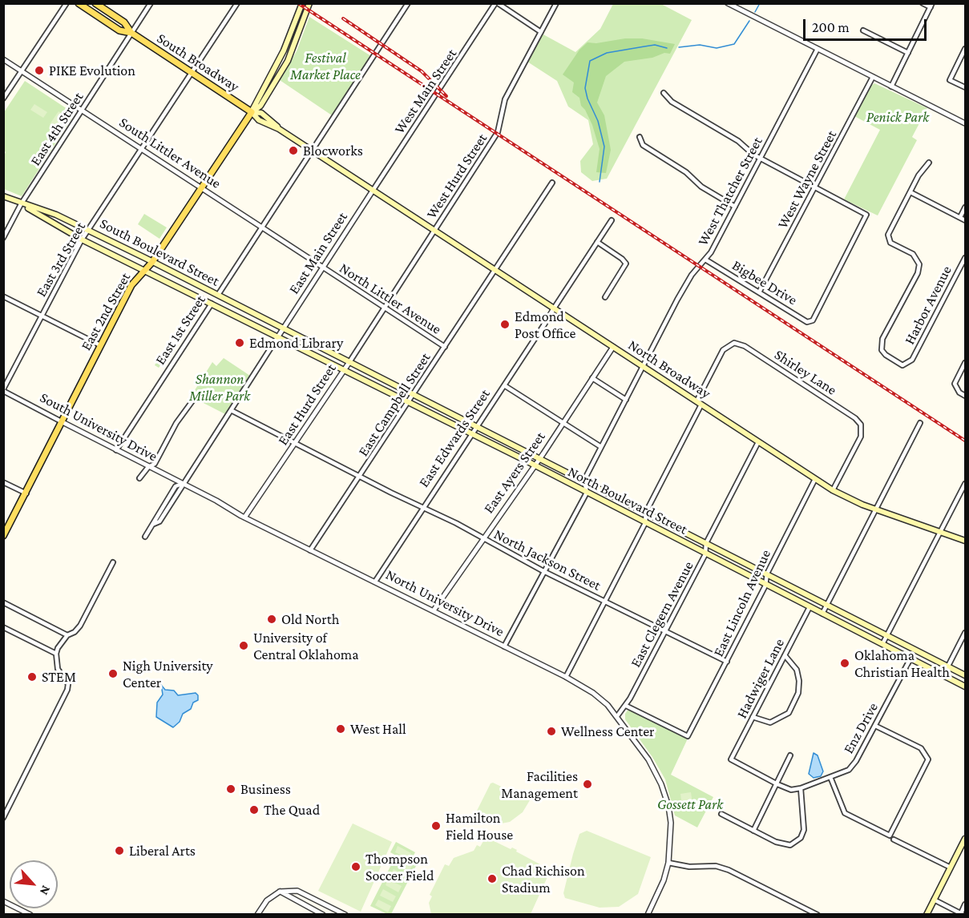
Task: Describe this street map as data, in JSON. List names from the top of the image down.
{
  "streets": {
    "main road": [
      "South Broadway",
      "South Boulevard Street",
      "East 2nd Street",
      "North Broadway",
      "North Boulevard Street"
    ],
    "street": [
      "West Main Street",
      "East 4th Street",
      "South Littler Avenue",
      "West Hurd Street",
      "West Wayne Street",
      "West Thatcher Street",
      "East Main Street",
      "East 3rd Street",
      "Bigbee Drive",
      "North Littler Avenue",
      "Harbor Avenue",
      "East 1st Street",
      "Shirley Lane",
      "East Hurd Street",
      "East Campbell Street",
      "South University Drive",
      "East Edwards Street",
      "East Ayers Street",
      "North Jackson Street",
      "North University Drive",
      "East Lincoln Avenue",
      "East Clegern Avenue",
      "Hadwiger Lane",
      "Enz Drive"
    ]
  },
  "crossings": [
    ["South Broadway", "West Main Street"],
    ["South Broadway", "East 4th Street"],
    ["South Broadway", "East Main Street"],
    ["South Broadway", "East 3rd Street"],
    ["South Broadway", "East 2nd Street"],
    ["South Broadway", "East 1st Street"],
    ["South Broadway", "North Broadway"],
    ["West Main Street", "East Main Street"],
    ["West Main Street", "North Broadway"],
    ["East 4th Street", "South Littler Avenue"],
    ["East 4th Street", "South Boulevard Street"],
    ["South Littler Avenue", "East Main Street"],
    ["South Littler Avenue", "East 3rd Street"],
    ["South Littler Avenue", "North Littler Avenue"],
    ["South Littler Avenue", "East 2nd Street"],
    ["South Littler Avenue", "East 1st Street"],
    ["West Hurd Street", "North Broadway"],
    ["West Hurd Street", "East Hurd Street"],
    ["West Wayne Street", "Bigbee Drive"],
    ["West Thatcher Street", "Bigbee Drive"],
    ["West Thatcher Street", "North Broadway"],
    ["West Thatcher Street", "North Boulevard Street"],
    ["South Boulevard Street", "East Main Street"],
    ["South Boulevard Street", "East 3rd Street"],
    ["South Boulevard Street", "East 2nd Street"],
    ["South Boulevard Street", "East 1st Street"],
    ["South Boulevard Street", "North Boulevard Street"],
    ["East Main Street", "North Littler Avenue"],
    ["East Main Street", "North Broadway"],
    ["East Main Street", "North Boulevard Street"],
    ["East 3rd Street", "South University Drive"],
    ["North Littler Avenue", "East Hurd Street"],
    ["North Littler Avenue", "East Campbell Street"],
    ["East 2nd Street", "South University Drive"],
    ["East 1st Street", "South University Drive"],
    ["North Broadway", "Shirley Lane"],
    ["North Broadway", "East Hurd Street"],
    ["North Broadway", "East Campbell Street"],
    ["North Broadway", "East Edwards Street"],
    ["North Broadway", "East Ayers Street"],
    ["North Broadway", "East Lincoln Avenue"],
    ["North Broadway", "East Clegern Avenue"],
    ["East Hurd Street", "North Boulevard Street"],
    ["East Hurd Street", "North Jackson Street"],
    ["East Hurd Street", "North University Drive"],
    ["East Campbell Street", "North Boulevard Street"],
    ["East Campbell Street", "North Jackson Street"],
    ["East Campbell Street", "North University Drive"],
    ["South University Drive", "North University Drive"],
    ["East Edwards Street", "North Boulevard Street"],
    ["East Edwards Street", "North Jackson Street"],
    ["East Edwards Street", "North University Drive"],
    ["East Ayers Street", "North Boulevard Street"],
    ["East Ayers Street", "North Jackson Street"],
    ["East Ayers Street", "North University Drive"],
    ["North Boulevard Street", "East Lincoln Avenue"],
    ["North Boulevard Street", "East Clegern Avenue"],
    ["North Boulevard Street", "Hadwiger Lane"],
    ["North Boulevard Street", "Enz Drive"],
    ["North Jackson Street", "East Lincoln Avenue"],
    ["North Jackson Street", "East Clegern Avenue"],
    ["North University Drive", "East Clegern Avenue"],
    ["East Lincoln Avenue", "East Clegern Avenue"]
  ],
  "parks": [
    "Festival Market Place",
    "Penick Park",
    "Shannon Miller Park",
    "Gossett Park"
  ],
  "places": [
    "PIKE Evolution",
    "Blocworks",
    "Edmond Post Office",
    "Edmond Library",
    "Old North",
    "University of Central Oklahoma",
    "Oklahoma Christian Health",
    "Nigh University Center",
    "STEM",
    "West Hall",
    "Wellness Center",
    "Facilities Management",
    "Business",
    "The Quad",
    "Hamilton Field House",
    "Liberal Arts",
    "Thompson Soccer Field",
    "Chad Richison Stadium"
  ],
  "scale_bar": "200 m",
  "north": "bottom right"
}
